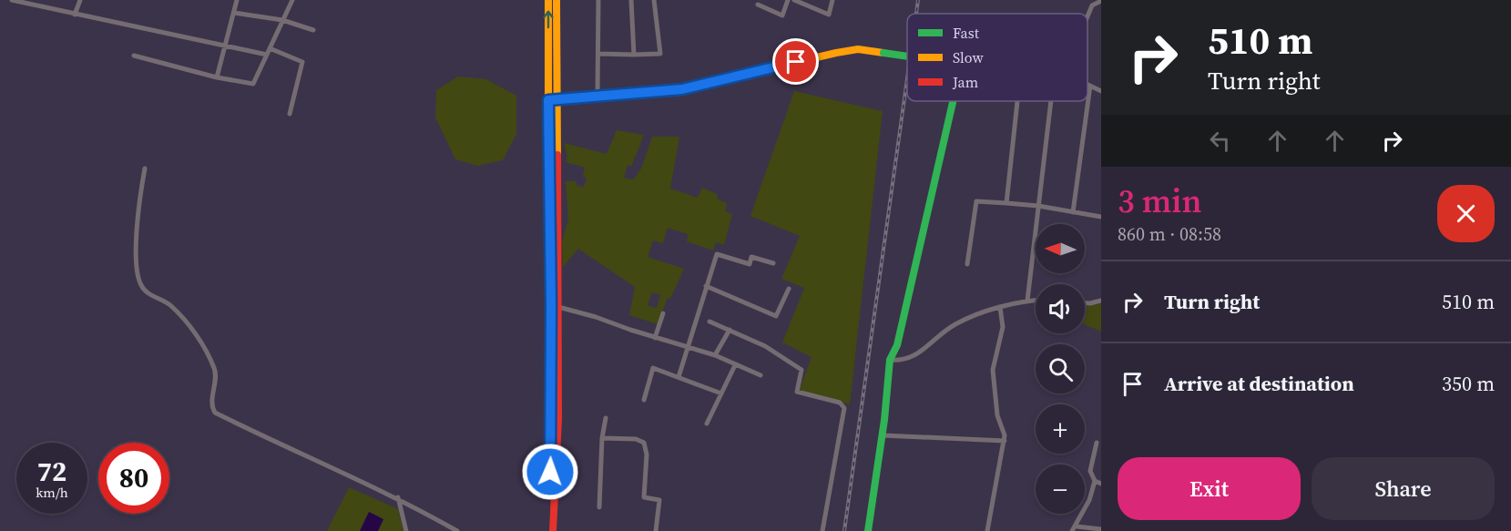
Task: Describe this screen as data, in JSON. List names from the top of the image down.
{
  "legend": ["Fast", "Slow", "Jam"],
  "north": "left",
  "page": {
    "turn": ["510 m", "Turn right"],
    "heading": ["3 min", "860 m · 08:58"],
    "map_buttons": ["+", "−"],
    "list": [
      {
        "name": "Turn right",
        "value": "510 m"
      },
      {
        "name": "Arrive at destination",
        "value": "350 m"
      }
    ],
    "speed": "72 km/h",
    "limit": "80",
    "buttons": ["Exit", "Share"]
  }
}
